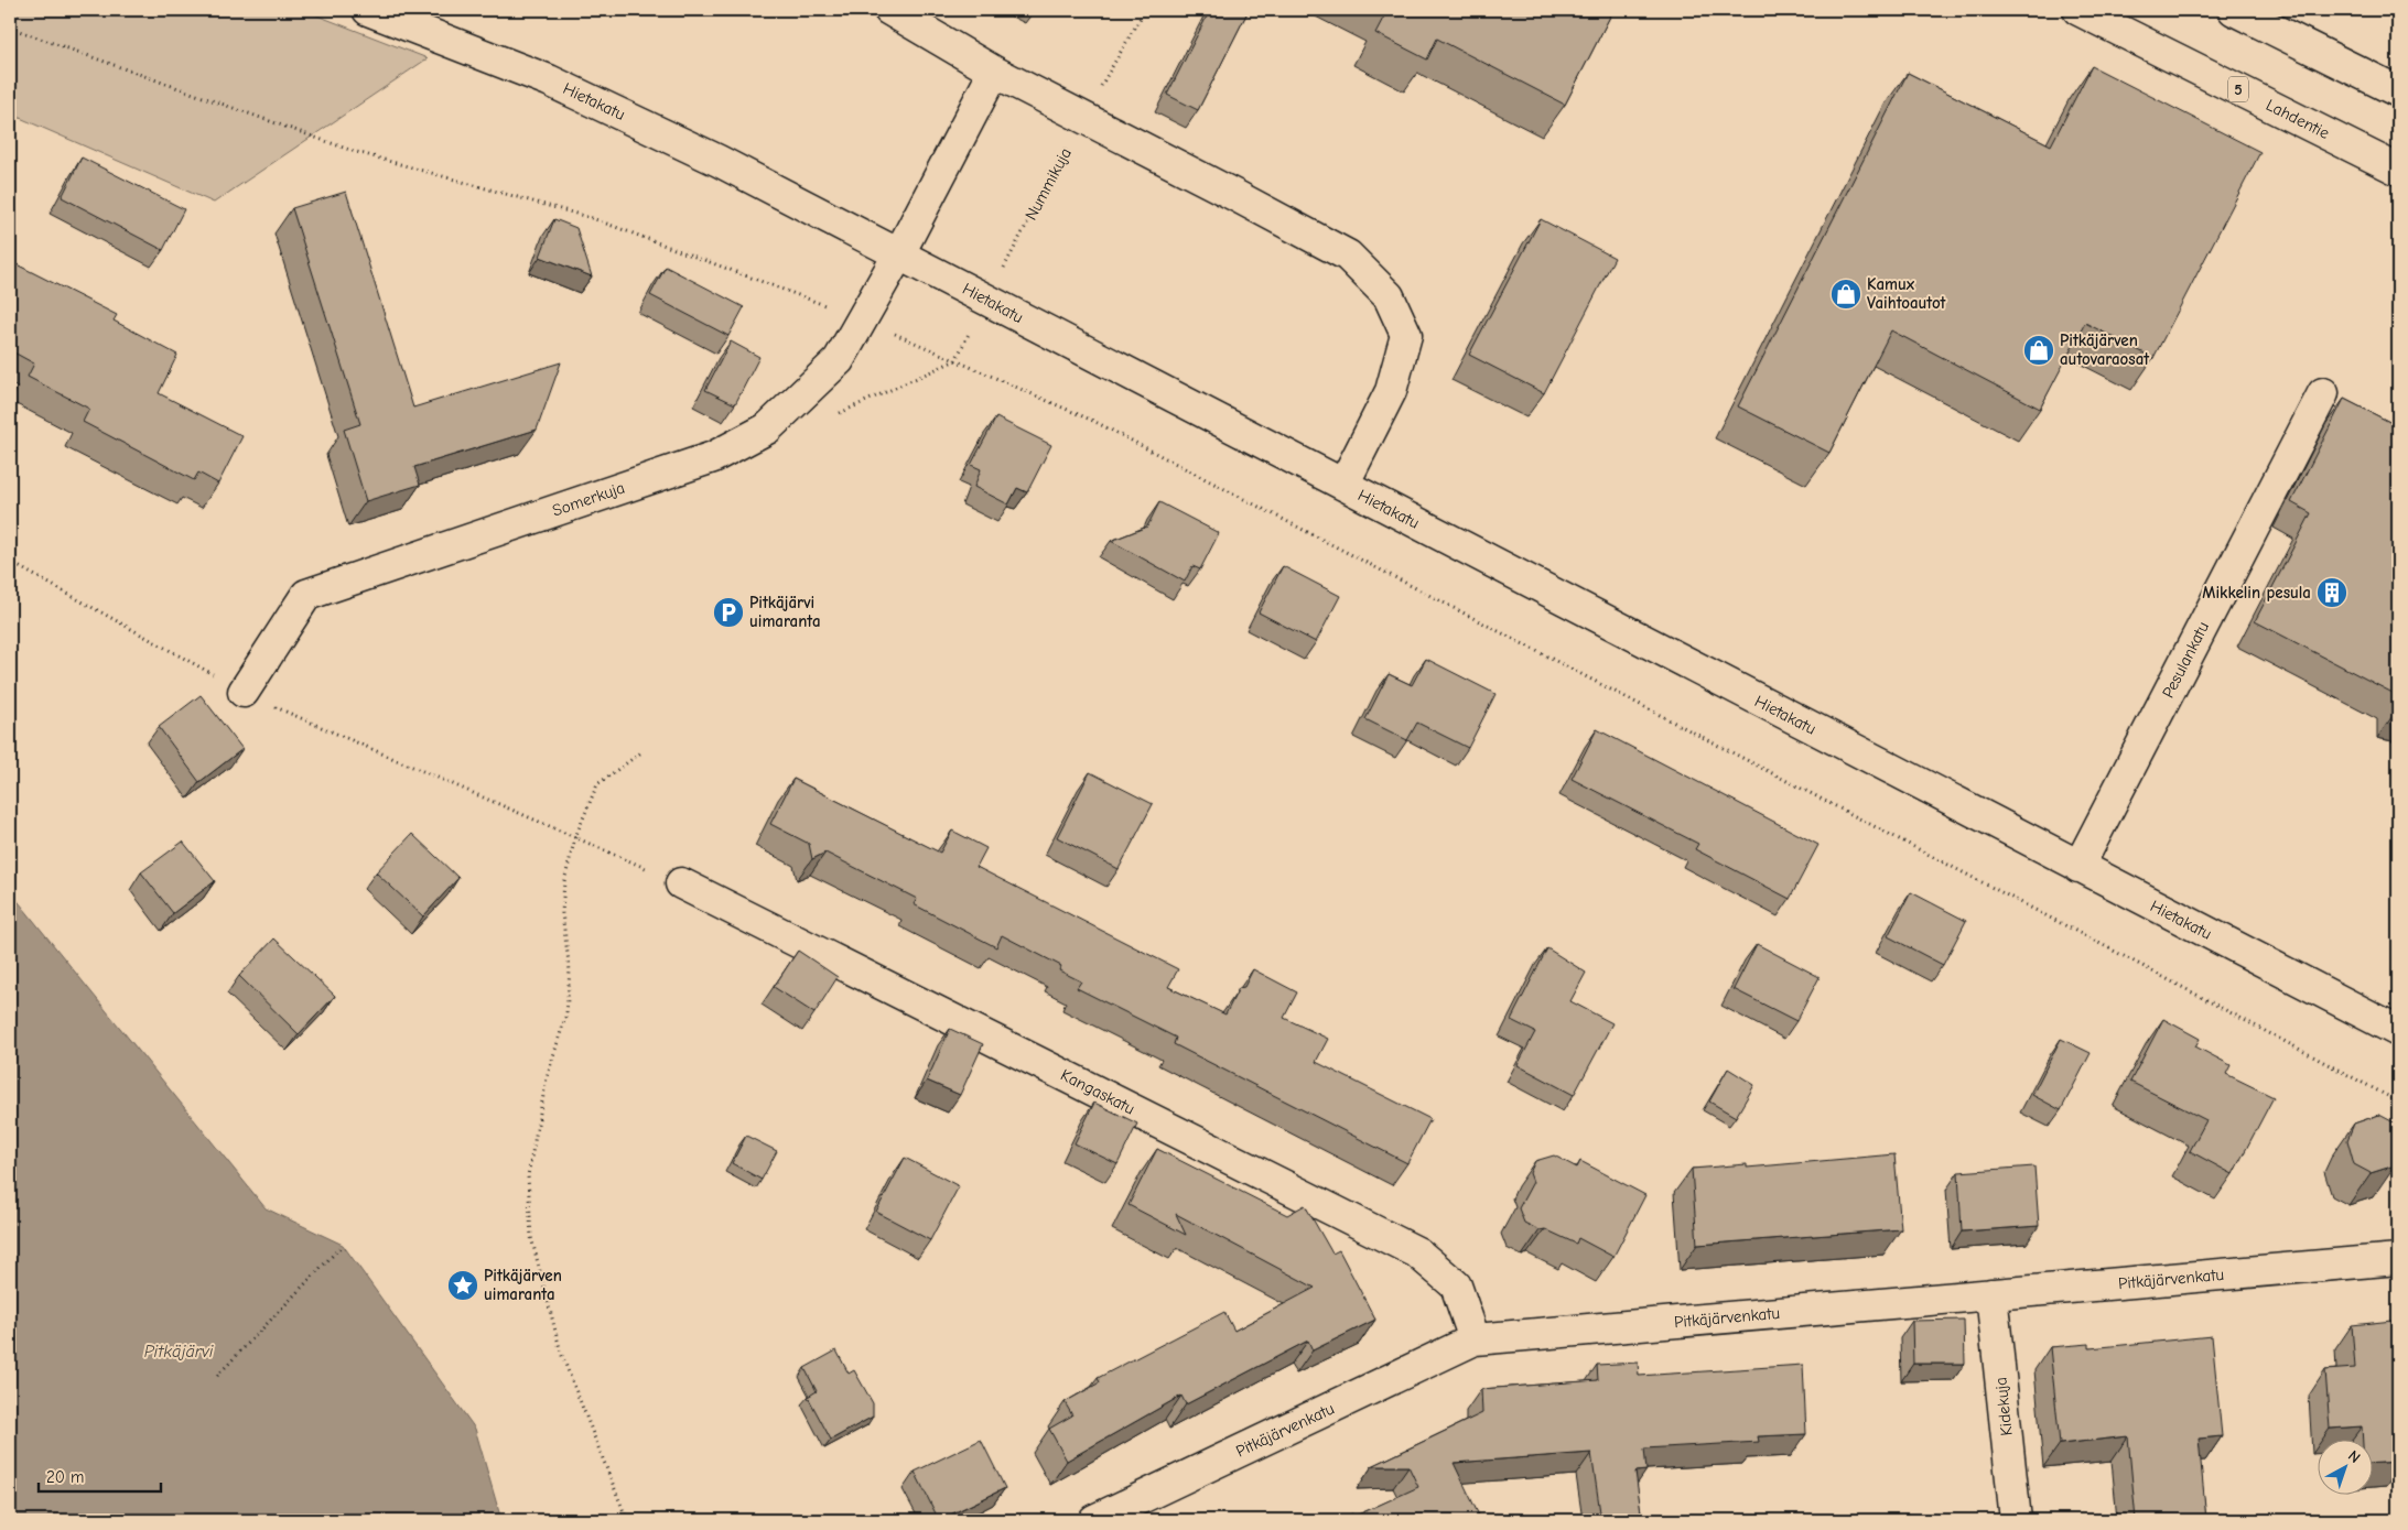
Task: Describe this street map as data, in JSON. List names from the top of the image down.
{
  "streets": {
    "main road": [
      "5",
      "Hietakatu",
      "Lahdentie",
      "Somerkuja",
      "Pesulankatu",
      "Kangaskatu",
      "Pitkäjärvenkatu",
      "Kidekuja"
    ],
    "path": ["Nummikuja"]
  },
  "crossings": [
    ["Hietakatu", "Nummikuja"],
    ["Hietakatu", "Somerkuja"],
    ["Hietakatu", "Pesulankatu"],
    ["Kangaskatu", "Pitkäjärvenkatu"],
    ["Pitkäjärvenkatu", "Kidekuja"]
  ],
  "water": ["Pitkäjärvi"],
  "places": {
    "shop": ["Kamux Vaihtoautot", "Pitkäjärven autovaraosat"],
    "building": ["Mikkelin pesula"],
    "parking": ["Pitkäjärvi uimaranta"],
    "place": ["Pitkäjärven uimaranta"]
  },
  "scale_bar": "20 m",
  "north": "top right"
}
